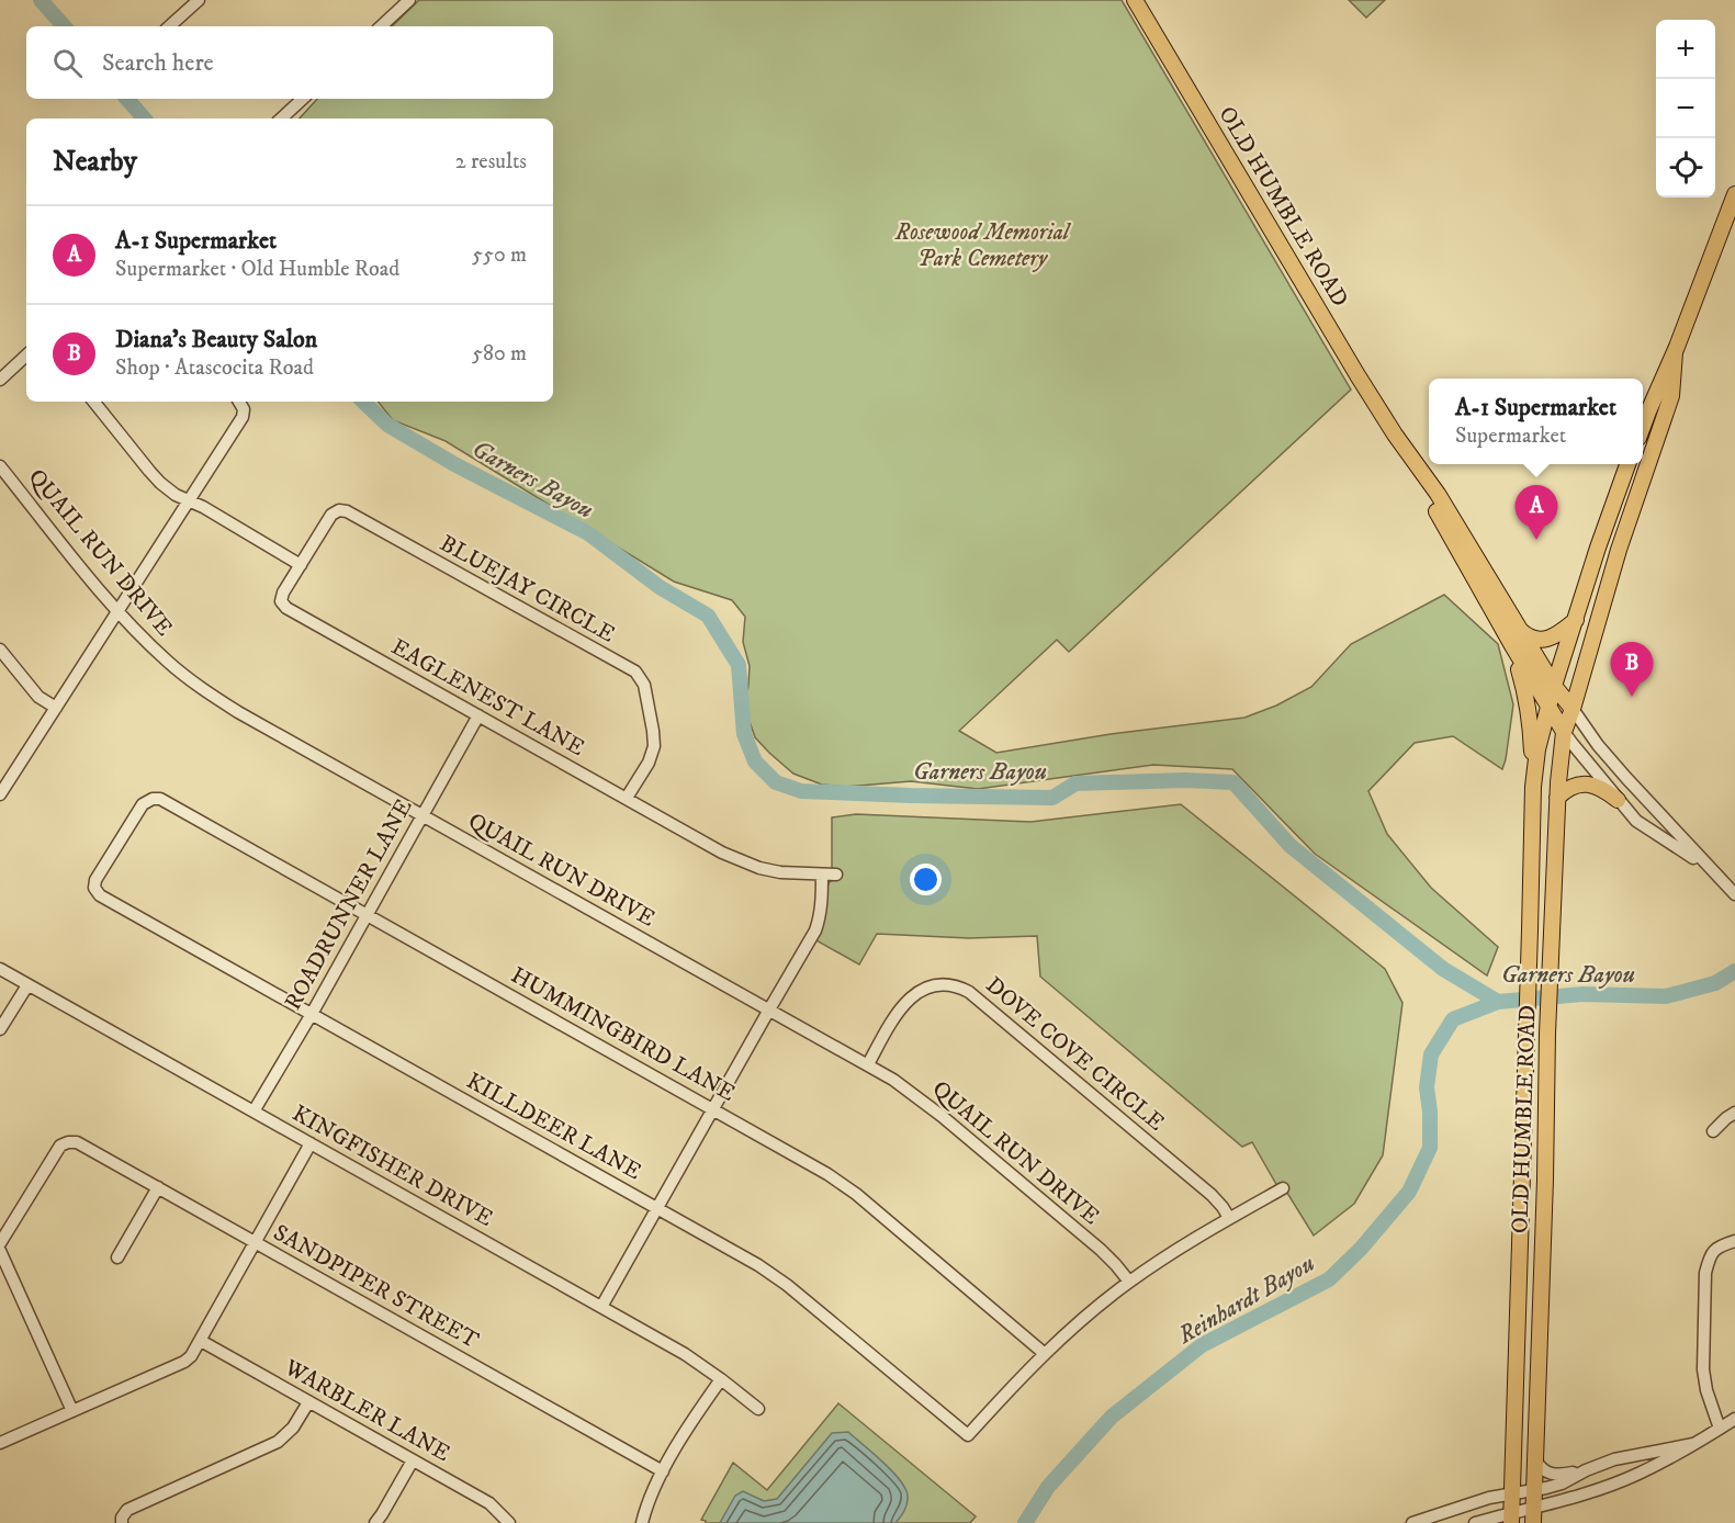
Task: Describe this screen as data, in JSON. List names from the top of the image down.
{
  "streets": {
    "main road": ["OLD HUMBLE ROAD"],
    "street": [
      "QUAIL RUN DRIVE",
      "BLUEJAY CIRCLE",
      "EAGLENEST LANE",
      "ROADRUNNER LANE",
      "HUMMINGBIRD LANE",
      "DOVE COVE CIRCLE",
      "KILLDEER LANE",
      "KINGFISHER DRIVE",
      "SANDPIPER STREET",
      "WARBLER LANE"
    ]
  },
  "crossings": [
    ["QUAIL RUN DRIVE", "ROADRUNNER LANE"],
    ["QUAIL RUN DRIVE", "DOVE COVE CIRCLE"],
    ["BLUEJAY CIRCLE", "EAGLENEST LANE"],
    ["EAGLENEST LANE", "ROADRUNNER LANE"],
    ["ROADRUNNER LANE", "HUMMINGBIRD LANE"],
    ["ROADRUNNER LANE", "KILLDEER LANE"],
    ["ROADRUNNER LANE", "KINGFISHER DRIVE"],
    ["HUMMINGBIRD LANE", "KILLDEER LANE"]
  ],
  "water": ["Garners Bayou", "Reinhardt Bayou"],
  "parks": ["Rosewood Memorial Park Cemetery"],
  "page": {
    "map_buttons": ["+", "−"],
    "search": "Search here",
    "heading": ["Nearby", "2 results"],
    "list": [
      {
        "mark": "A",
        "name": "A-1 Supermarket",
        "note": "Supermarket · Old Humble Road",
        "value": "550 m"
      },
      {
        "mark": "B",
        "name": "Diana's Beauty Salon",
        "note": "Shop · Atascocita Road",
        "value": "580 m"
      }
    ],
    "popup": ["A-1 Supermarket", "Supermarket"],
    "pins": ["A", "B"]
  }
}
